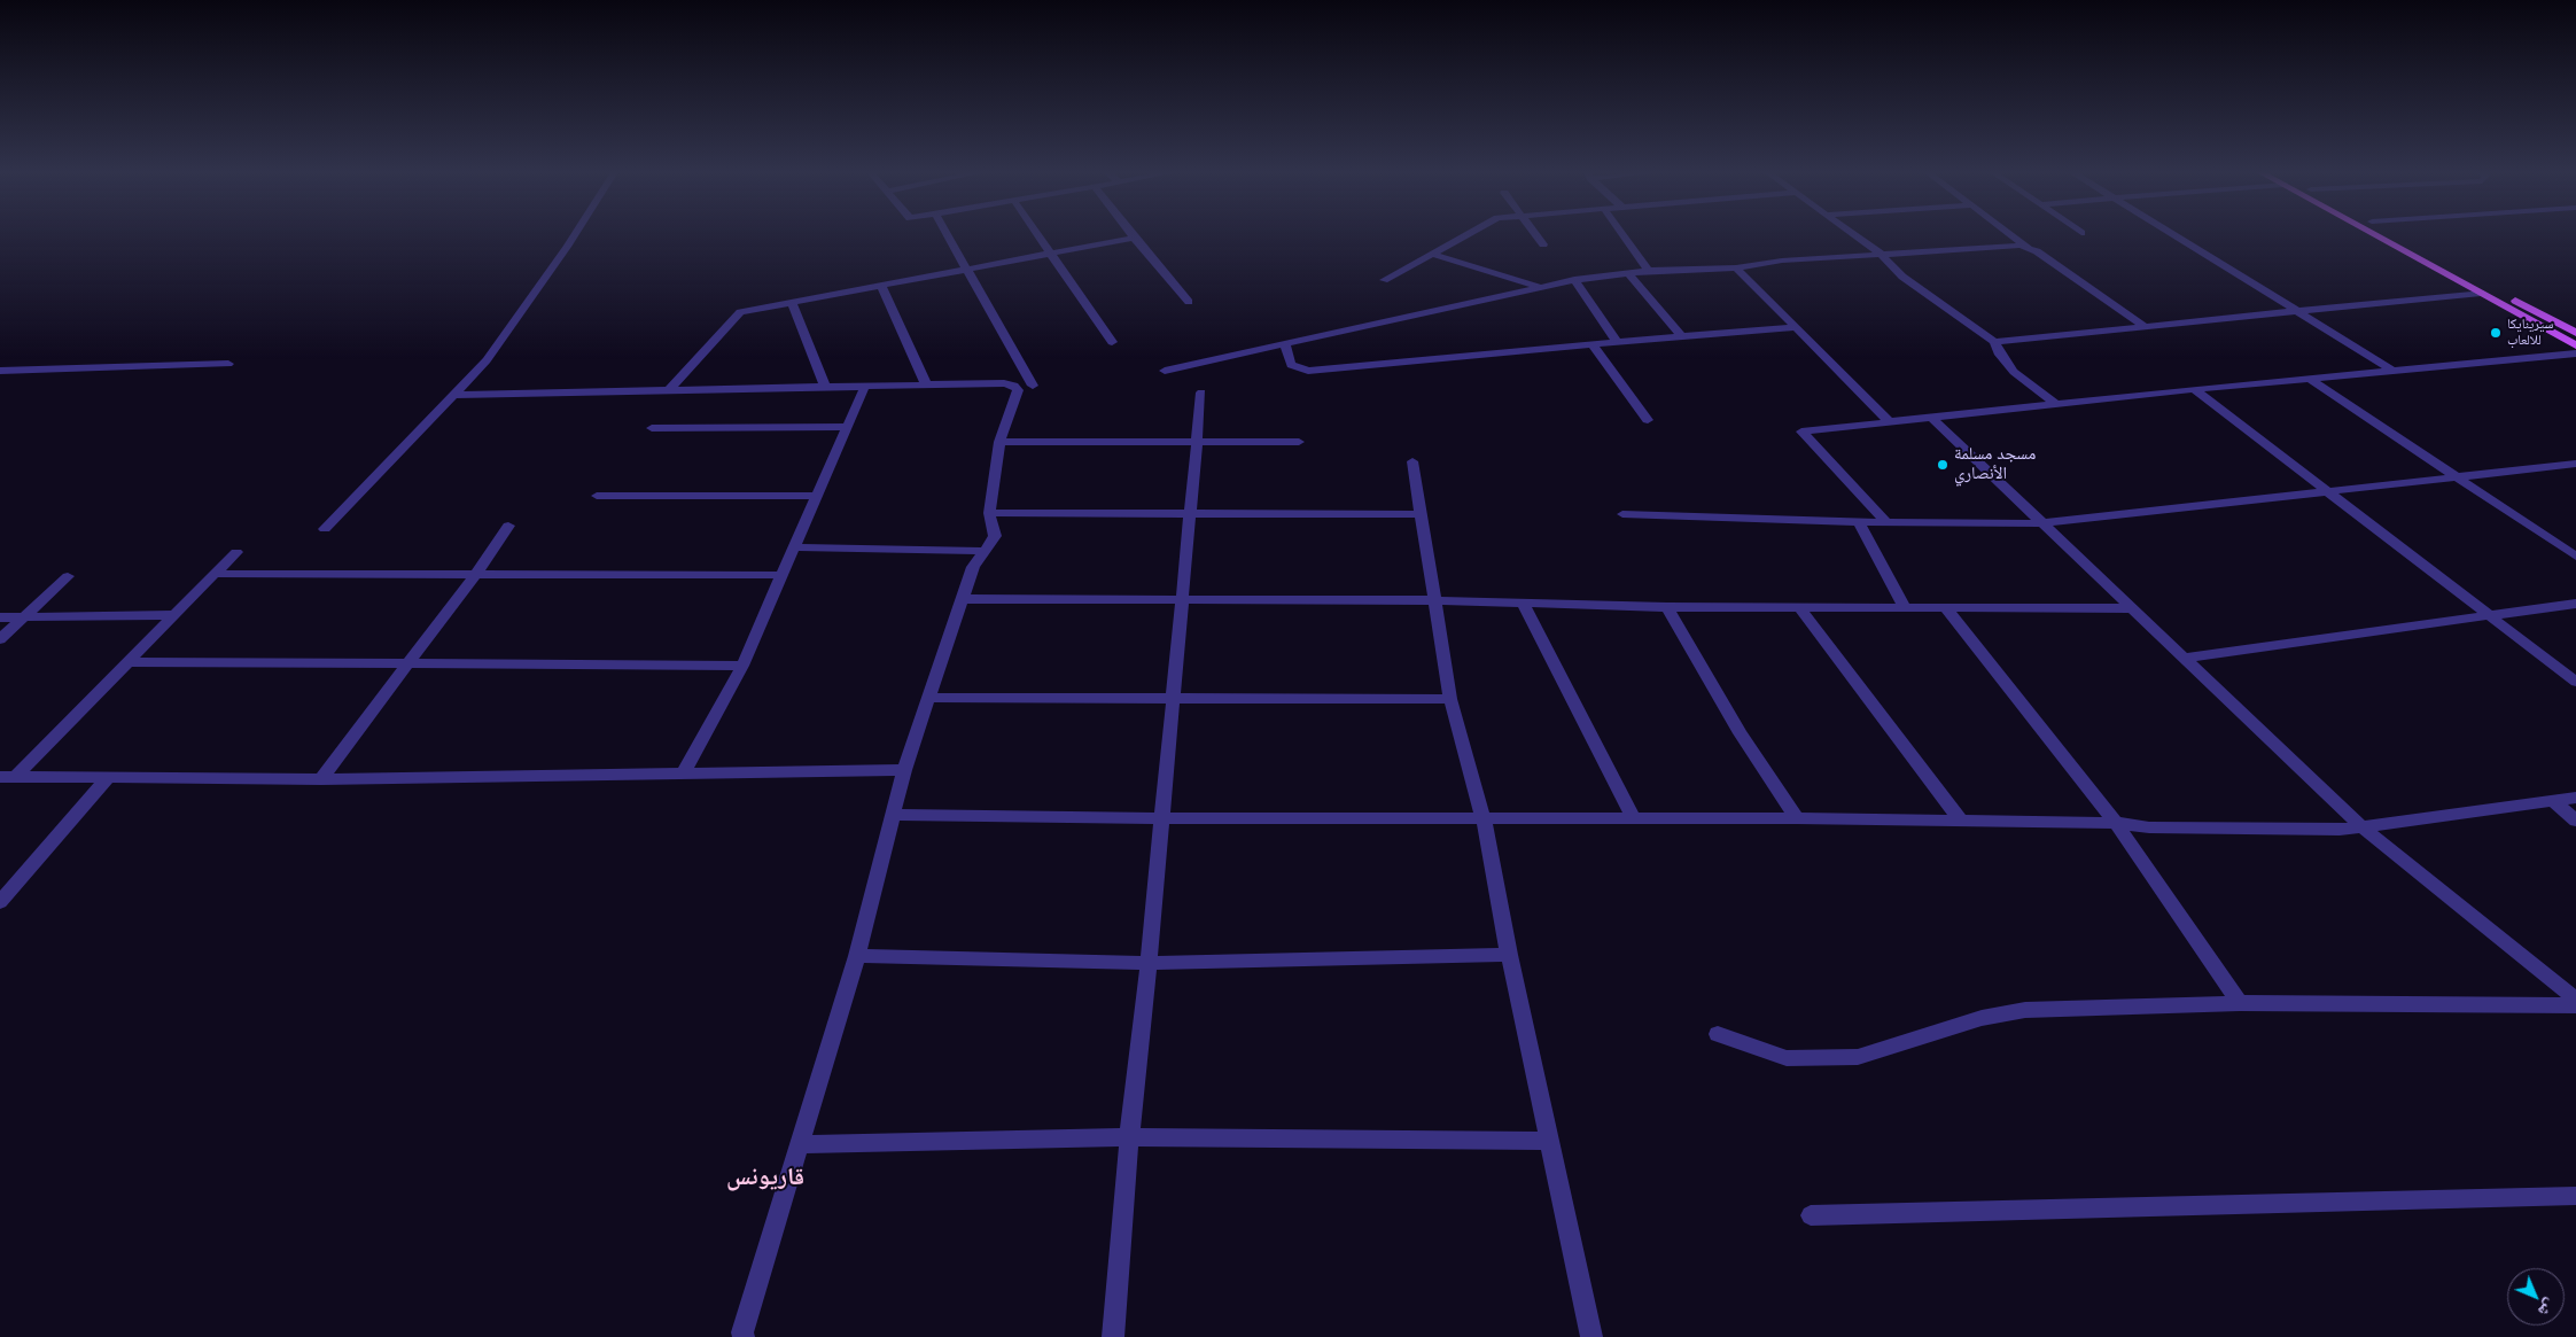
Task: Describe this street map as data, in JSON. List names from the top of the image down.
{
  "districts": ["قاريونس"],
  "places": ["سيرينايكا للالعاب", "مسجد مسلمة الأنصاري"],
  "north": "bottom right"
}
